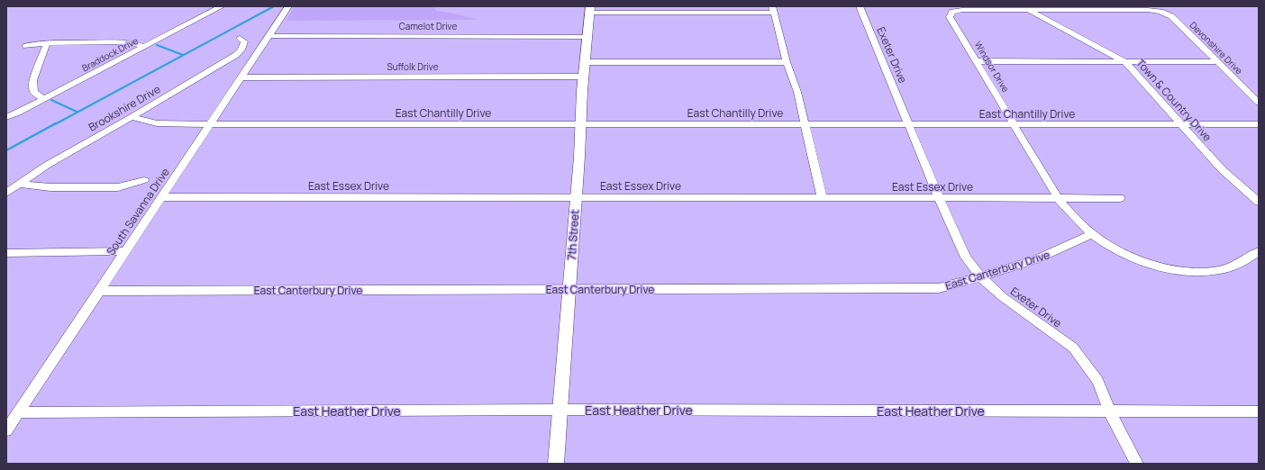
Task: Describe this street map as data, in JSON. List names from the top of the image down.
{
  "streets": {
    "main road": ["7th Street"],
    "street": [
      "Camelot Drive",
      "Devonshire Drive",
      "Braddock Drive",
      "Exeter Drive",
      "Suffolk Drive",
      "Windsor Drive",
      "Town & Country Drive",
      "Brookshire Drive",
      "East Chantilly Drive",
      "East Essex Drive",
      "South Savanna Drive",
      "East Canterbury Drive",
      "East Heather Drive"
    ]
  },
  "crossings": [
    ["Camelot Drive", "South Savanna Drive"],
    ["Camelot Drive", "7th Street"],
    ["Devonshire Drive", "Windsor Drive"],
    ["Devonshire Drive", "Town & Country Drive"],
    ["Exeter Drive", "East Chantilly Drive"],
    ["Exeter Drive", "East Essex Drive"],
    ["Exeter Drive", "East Canterbury Drive"],
    ["Exeter Drive", "East Heather Drive"],
    ["Suffolk Drive", "South Savanna Drive"],
    ["Suffolk Drive", "7th Street"],
    ["Windsor Drive", "Town & Country Drive"],
    ["Windsor Drive", "East Chantilly Drive"],
    ["Windsor Drive", "East Essex Drive"],
    ["Windsor Drive", "East Canterbury Drive"],
    ["Town & Country Drive", "East Chantilly Drive"],
    ["Brookshire Drive", "East Chantilly Drive"],
    ["East Chantilly Drive", "South Savanna Drive"],
    ["East Chantilly Drive", "7th Street"],
    ["East Essex Drive", "South Savanna Drive"],
    ["East Essex Drive", "7th Street"],
    ["South Savanna Drive", "East Canterbury Drive"],
    ["South Savanna Drive", "East Heather Drive"],
    ["7th Street", "East Canterbury Drive"],
    ["7th Street", "East Heather Drive"]
  ]
}
